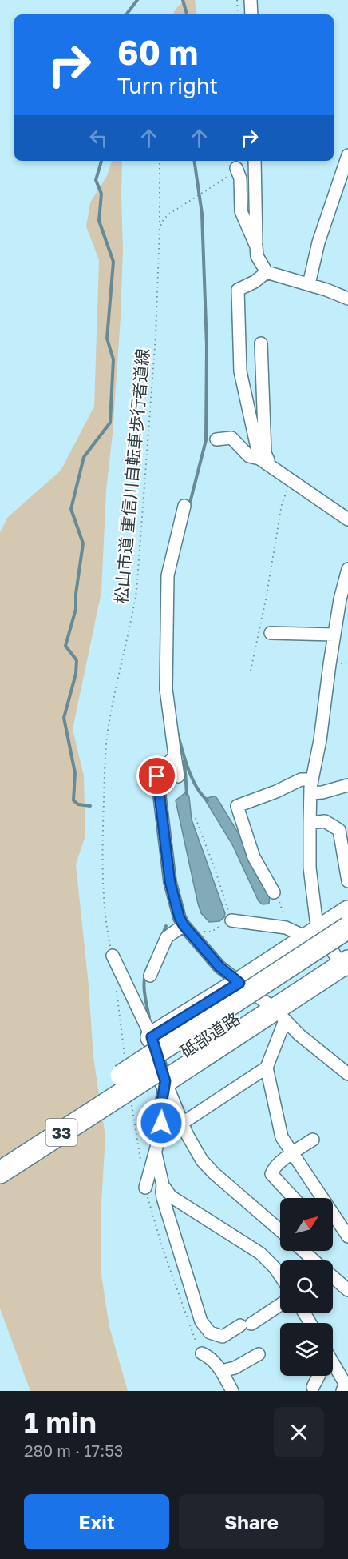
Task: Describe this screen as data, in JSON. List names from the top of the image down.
{
  "streets": {
    "highway": ["砥部道路", "33"],
    "path": ["松山市道 重信川自転車歩行者道線"]
  },
  "north": "top right",
  "page": {
    "turn": ["60 m", "Turn right"],
    "heading": ["1 min", "280 m · 17:53"],
    "buttons": ["Exit", "Share"]
  }
}
